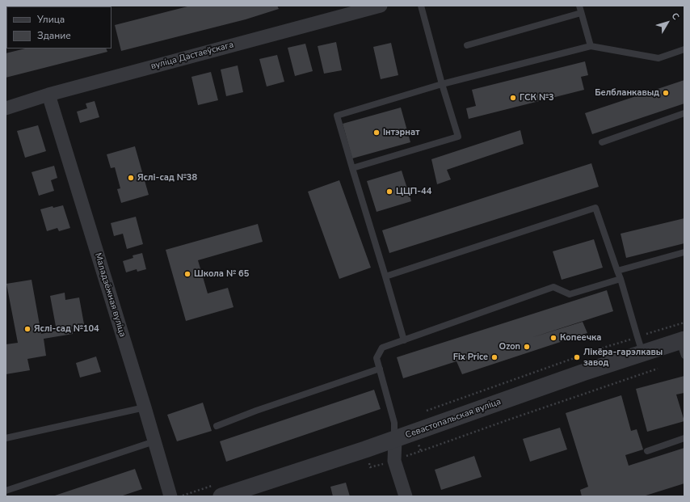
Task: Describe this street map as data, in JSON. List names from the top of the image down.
{
  "streets": {
    "street": ["вуліца Дастаеўскага", "Маладзёжная вуліца", "Севастопальская вуліца"]
  },
  "crossings": [
    ["вуліца Дастаеўскага", "Маладзёжная вуліца"]
  ],
  "places": [
    "Белбланкавыд",
    "ГСК №3",
    "Інтэрнат",
    "Яслі-сад №38",
    "ЦЦП-44",
    "Школа № 65",
    "Яслі-сад №104",
    "Копеечка",
    "Ozon",
    "Fix Price",
    "Лікёра-гарэлкавы завод"
  ],
  "legend": ["Улица", "Здание"],
  "north": "top right"
}
